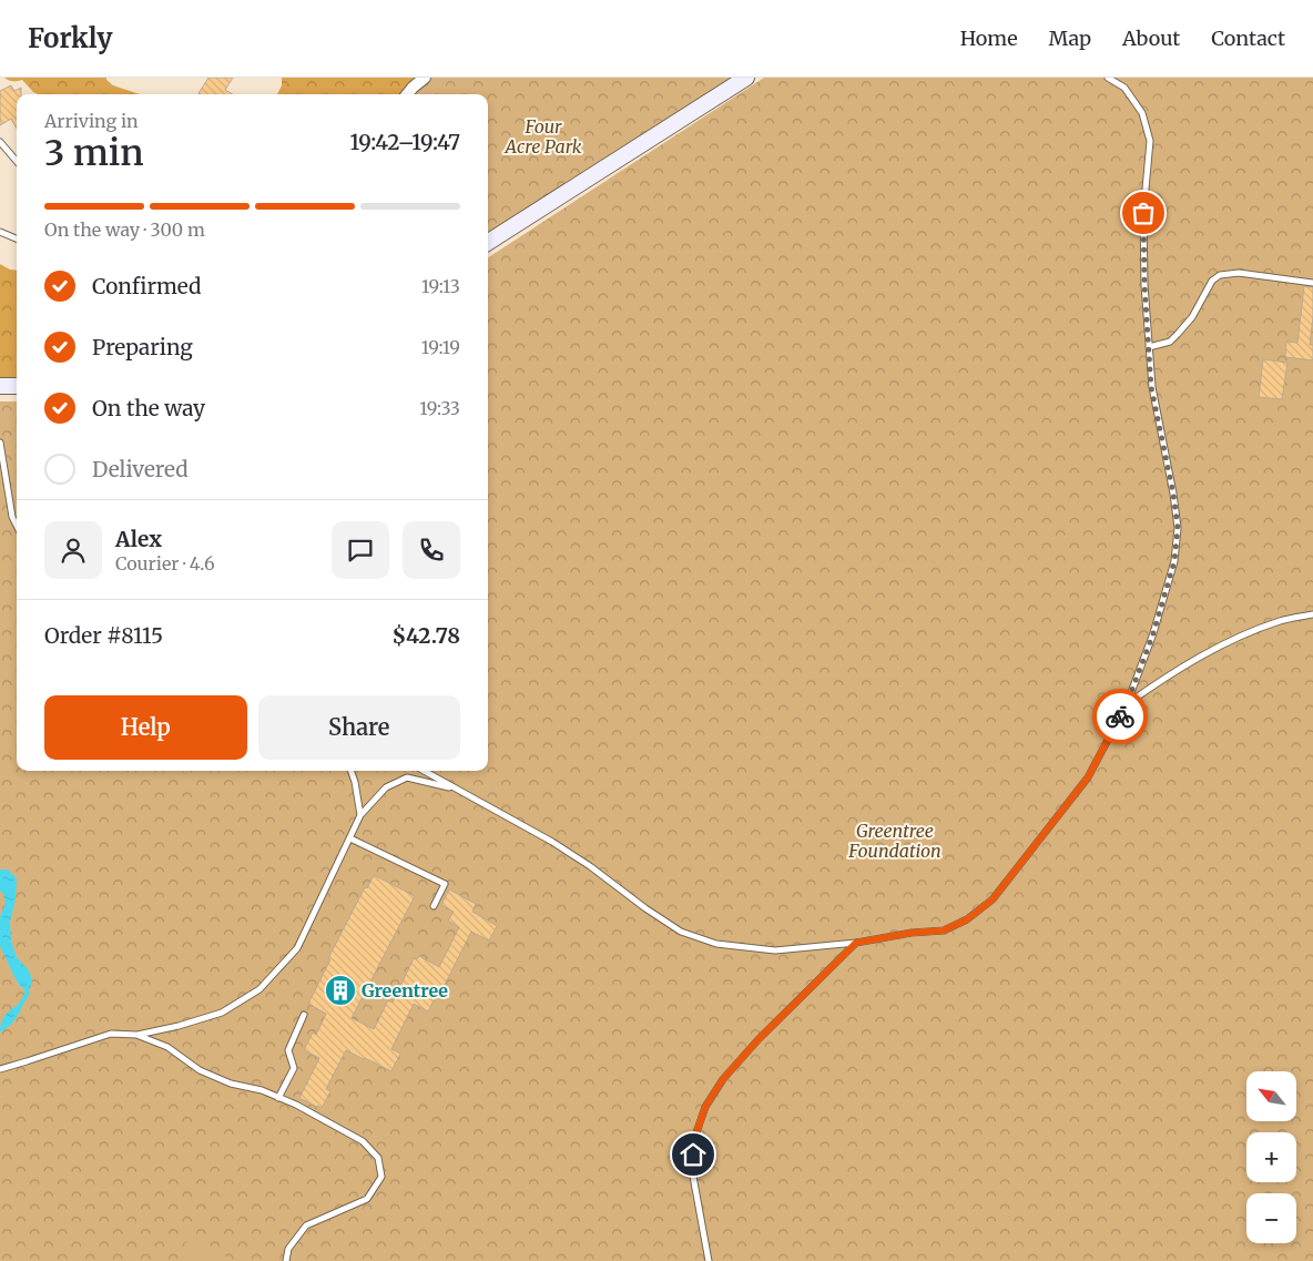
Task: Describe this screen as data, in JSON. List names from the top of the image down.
{
  "parks": ["Four Acre Park", "Greentree Foundation"],
  "places": {
    "building": ["Greentree"]
  },
  "north": "top left",
  "page": {
    "header": "Forkly",
    "nav": [
      "Home",
      "Map",
      "About",
      "Contact"
    ],
    "heading": ["3 min", "Arriving in", "19:42–19:47"],
    "panel": [
      "Alex",
      "Courier · 4.6",
      "Order #8115",
      "$42.78"
    ],
    "bar": "On the way · 300 m",
    "list": [
      ["Confirmed", "19:13"],
      ["Preparing", "19:19"],
      ["On the way", "19:33"],
      "Delivered"
    ],
    "buttons": ["Help", "Share"],
    "map_buttons": ["+", "−"]
  }
}
